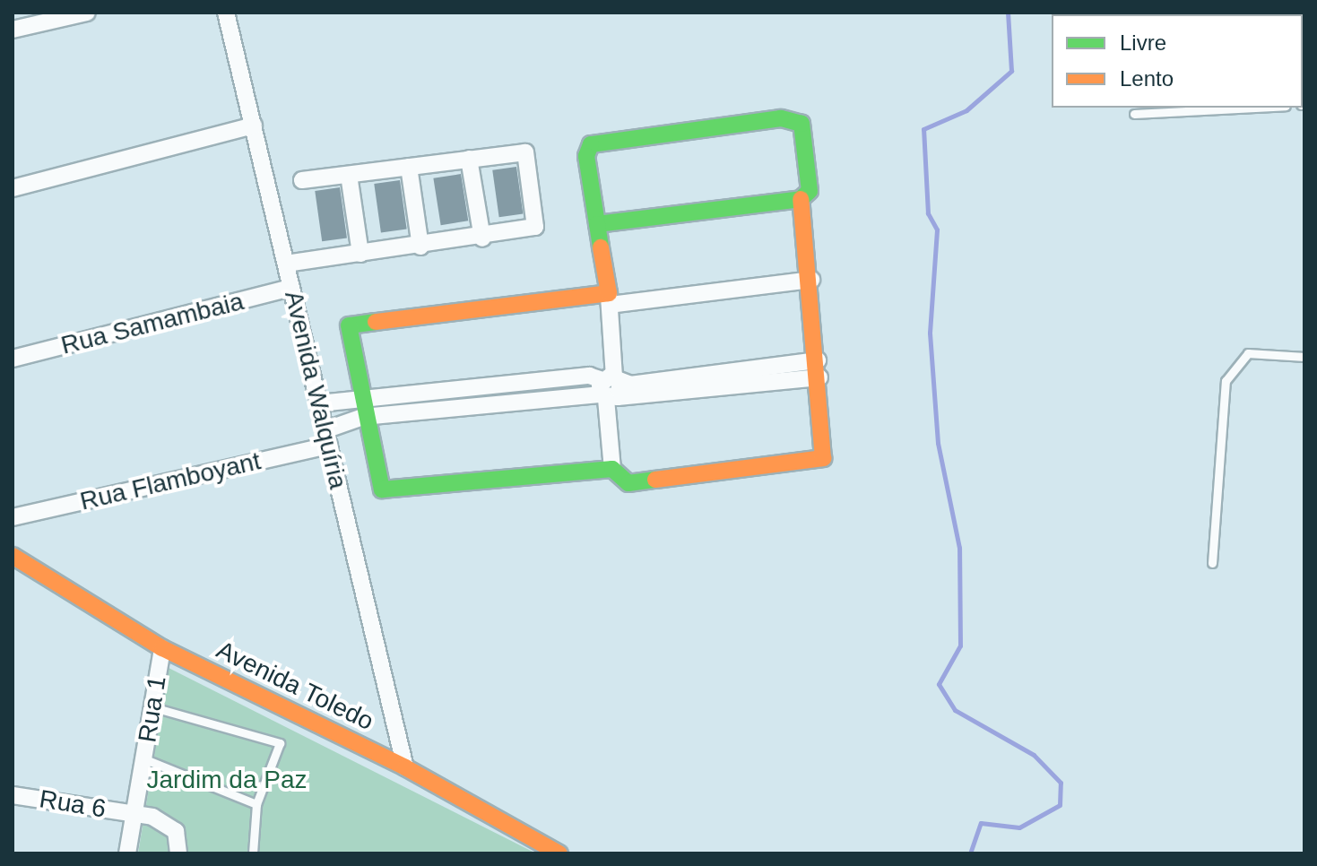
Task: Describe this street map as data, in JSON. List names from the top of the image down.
{
  "streets": {
    "street": [
      "Rua Samambaia",
      "Avenida Walquíria",
      "Rua Flamboyant",
      "Avenida Toledo",
      "Rua 1",
      "Rua 6"
    ]
  },
  "crossings": [
    ["Rua Samambaia", "Avenida Walquíria"],
    ["Avenida Walquíria", "Rua Flamboyant"],
    ["Avenida Walquíria", "Avenida Toledo"],
    ["Avenida Toledo", "Rua 1"],
    ["Rua 1", "Rua 6"]
  ],
  "parks": ["Jardim da Paz"],
  "legend": ["Livre", "Lento"]
}
